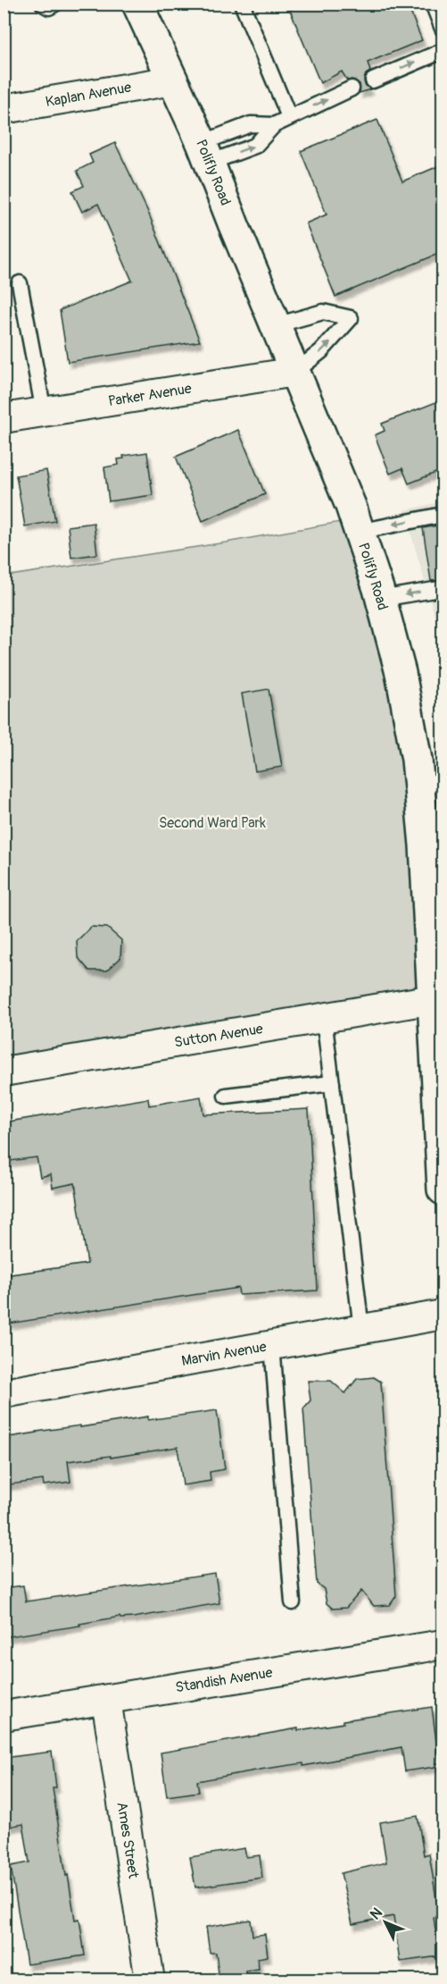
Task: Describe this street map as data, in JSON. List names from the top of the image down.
{
  "streets": {
    "main road": ["Polifly Road"],
    "street": [
      "Kaplan Avenue",
      "Parker Avenue",
      "Sutton Avenue",
      "Marvin Avenue",
      "Standish Avenue",
      "Ames Street"
    ]
  },
  "crossings": [
    ["Kaplan Avenue", "Polifly Road"],
    ["Polifly Road", "Parker Avenue"],
    ["Polifly Road", "Sutton Avenue"],
    ["Standish Avenue", "Ames Street"]
  ],
  "parks": ["Second Ward Park"],
  "north": "top left"
}
